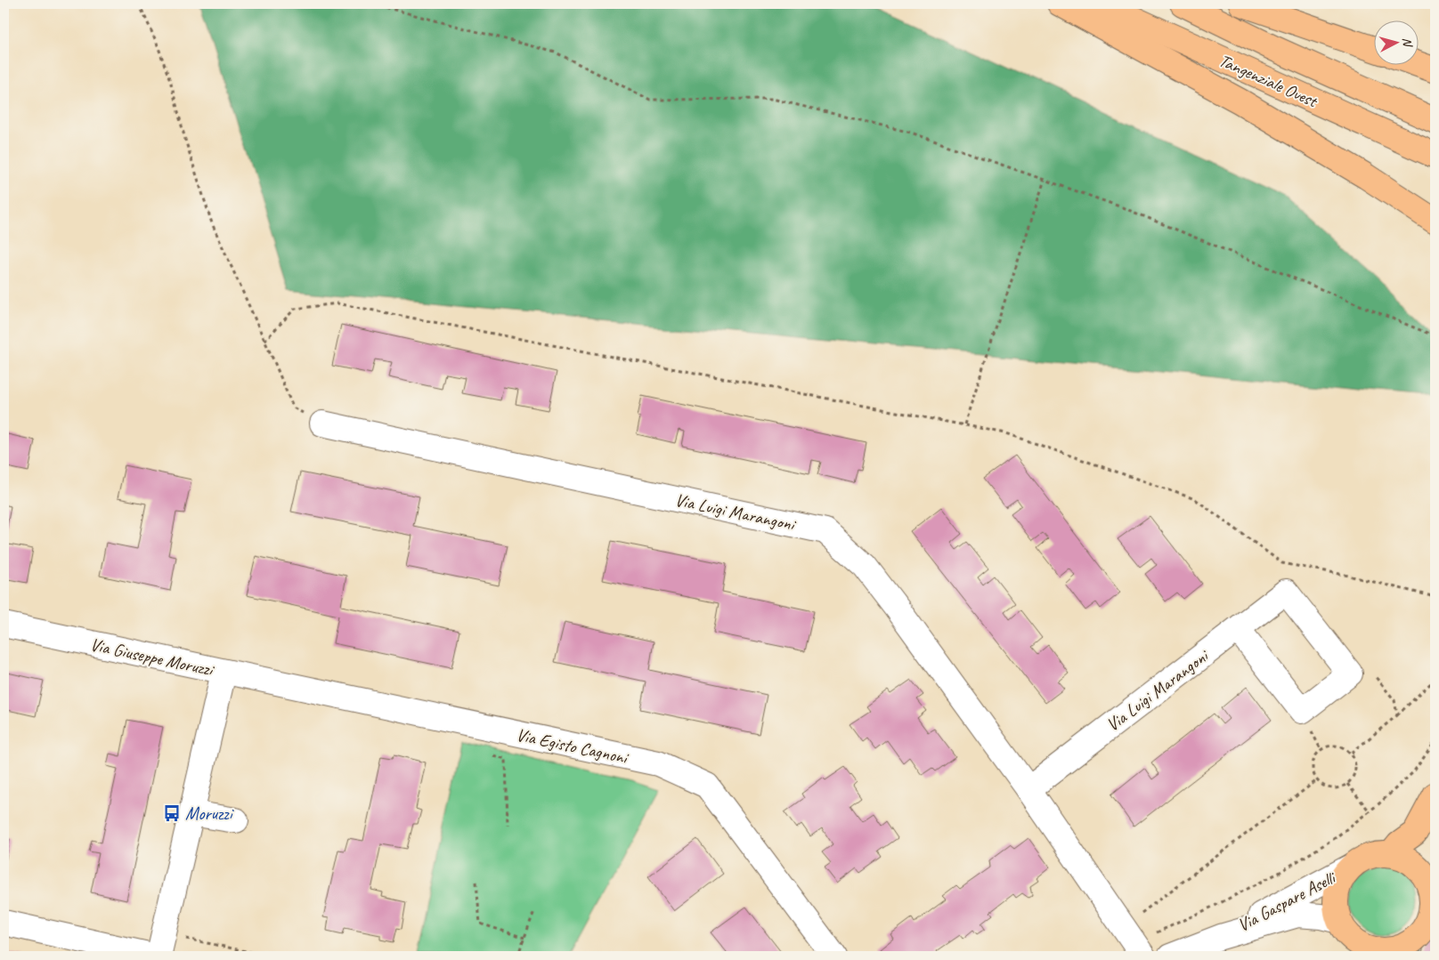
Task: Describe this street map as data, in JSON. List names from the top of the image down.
{
  "streets": {
    "main road": ["Tangenziale Ovest"],
    "street": [
      "Via Luigi Marangoni",
      "Via Giuseppe Moruzzi",
      "Via Egisto Cagnoni",
      "Via Gaspare Aselli"
    ]
  },
  "crossings": [
    ["Via Giuseppe Moruzzi", "Via Egisto Cagnoni"]
  ],
  "places": {
    "bus stop": ["Moruzzi"]
  },
  "north": "right"
}
